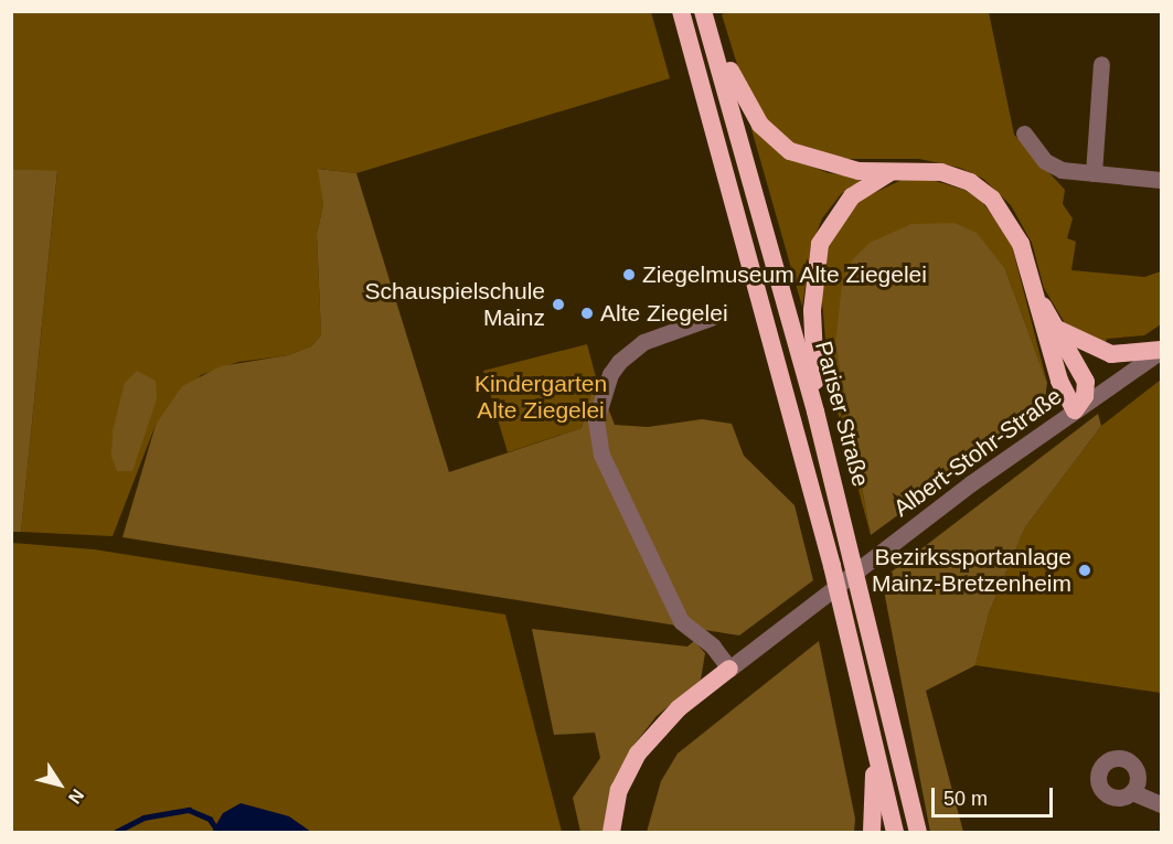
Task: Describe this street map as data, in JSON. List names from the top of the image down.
{
  "streets": {
    "highway": ["Pariser Straße"],
    "street": ["Albert-Stohr-Straße"]
  },
  "parks": ["Kindergarten Alte Ziegelei"],
  "places": [
    "Ziegelmuseum Alte Ziegelei",
    "Schauspielschule Mainz",
    "Alte Ziegelei",
    "Bezirkssportanlage Mainz-Bretzenheim"
  ],
  "scale_bar": "50 m",
  "north": "bottom right"
}
